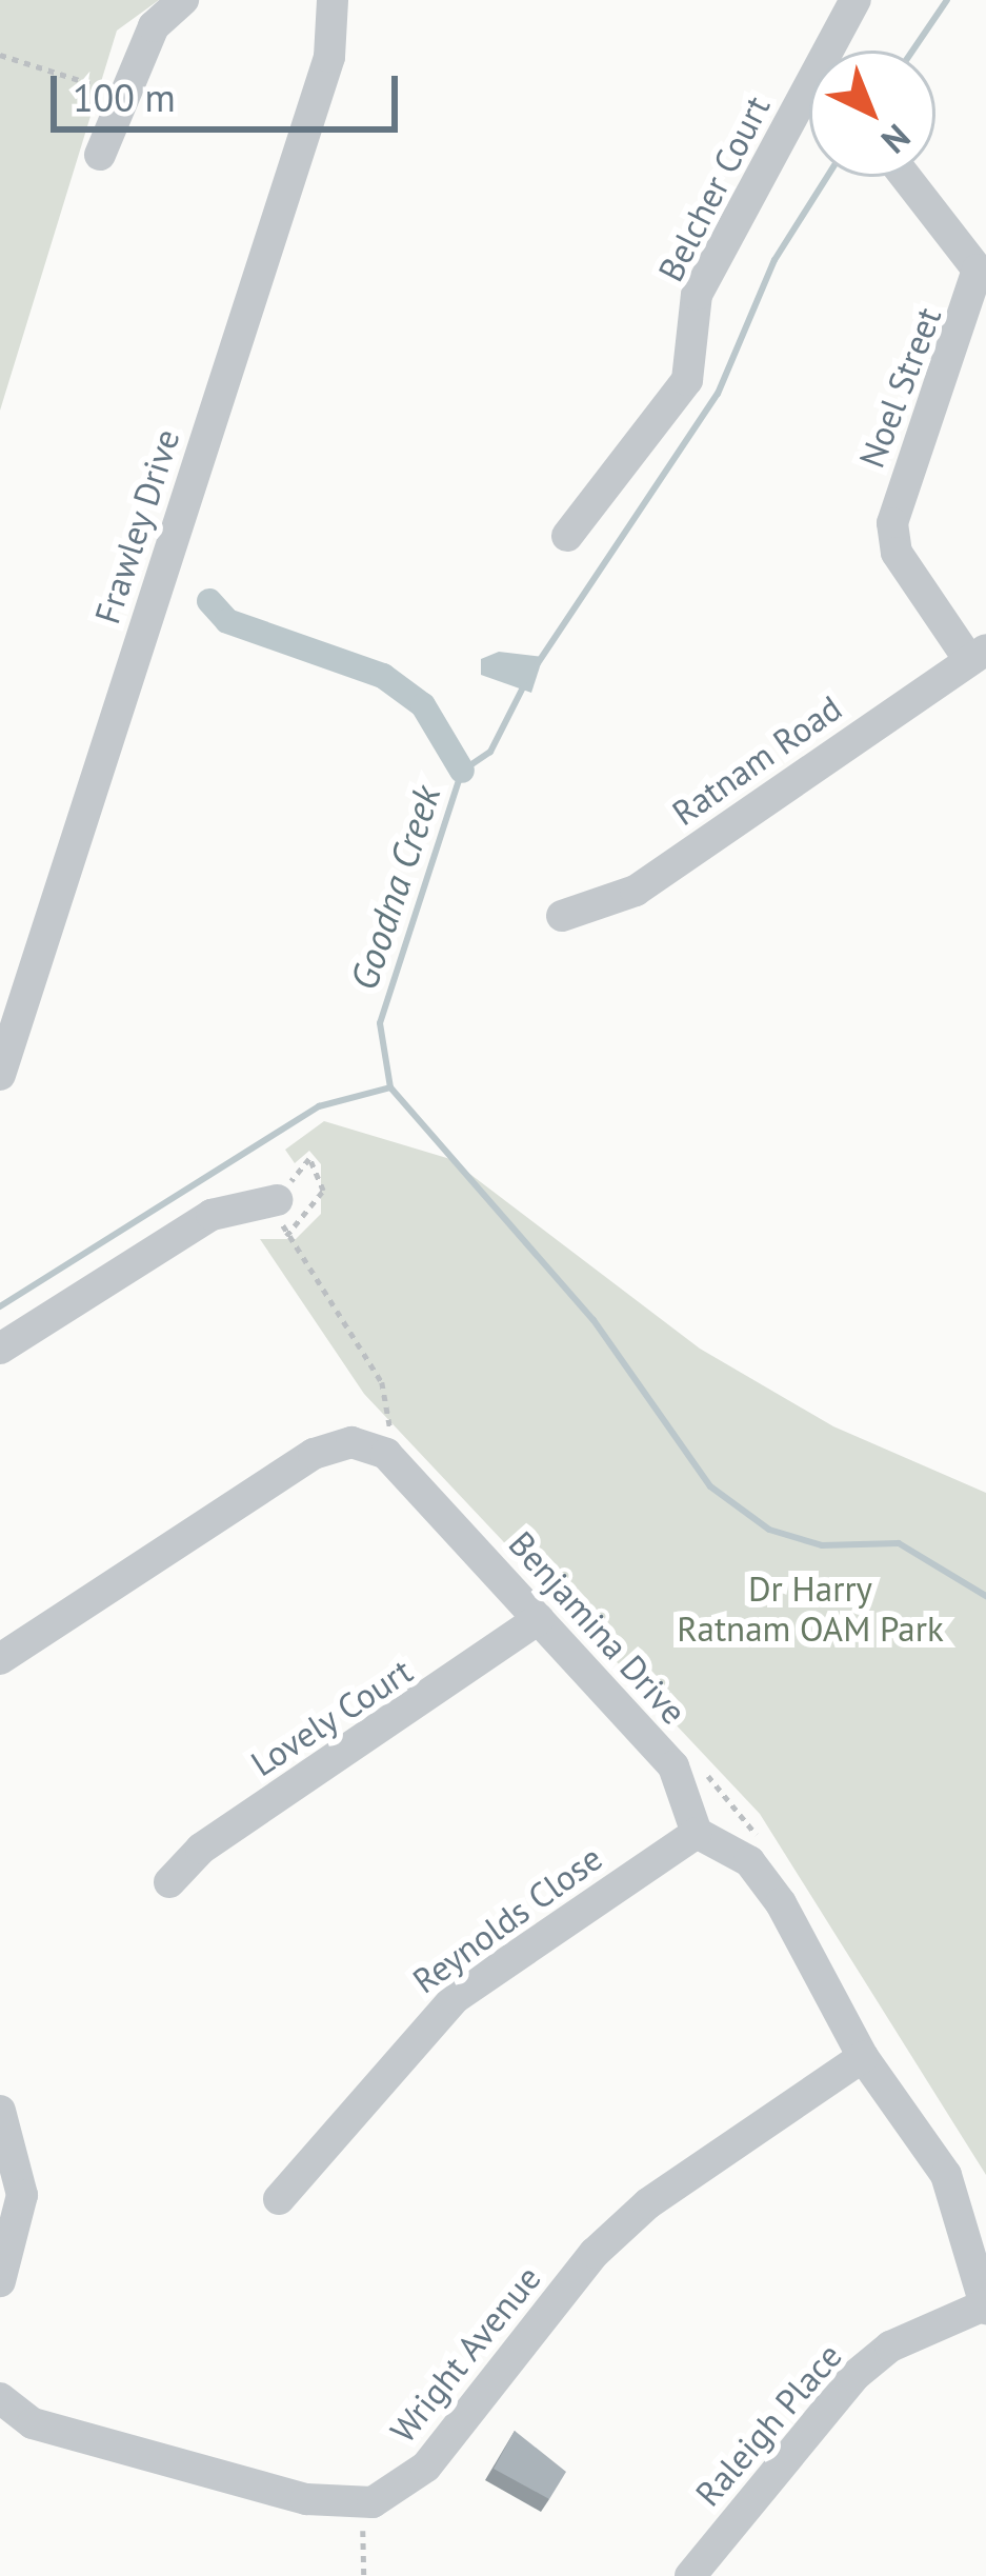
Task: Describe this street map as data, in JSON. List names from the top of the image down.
{
  "streets": {
    "street": [
      "Belcher Court",
      "Noel Street",
      "Frawley Drive",
      "Ratnam Road",
      "Benjamina Drive",
      "Lovely Court",
      "Reynolds Close",
      "Wright Avenue",
      "Raleigh Place"
    ]
  },
  "crossings": [
    ["Noel Street", "Ratnam Road"],
    ["Benjamina Drive", "Lovely Court"],
    ["Benjamina Drive", "Reynolds Close"]
  ],
  "water": ["Goodna Creek"],
  "parks": ["Dr Harry Ratnam OAM Park"],
  "scale_bar": "100 m",
  "north": "bottom right"
}
